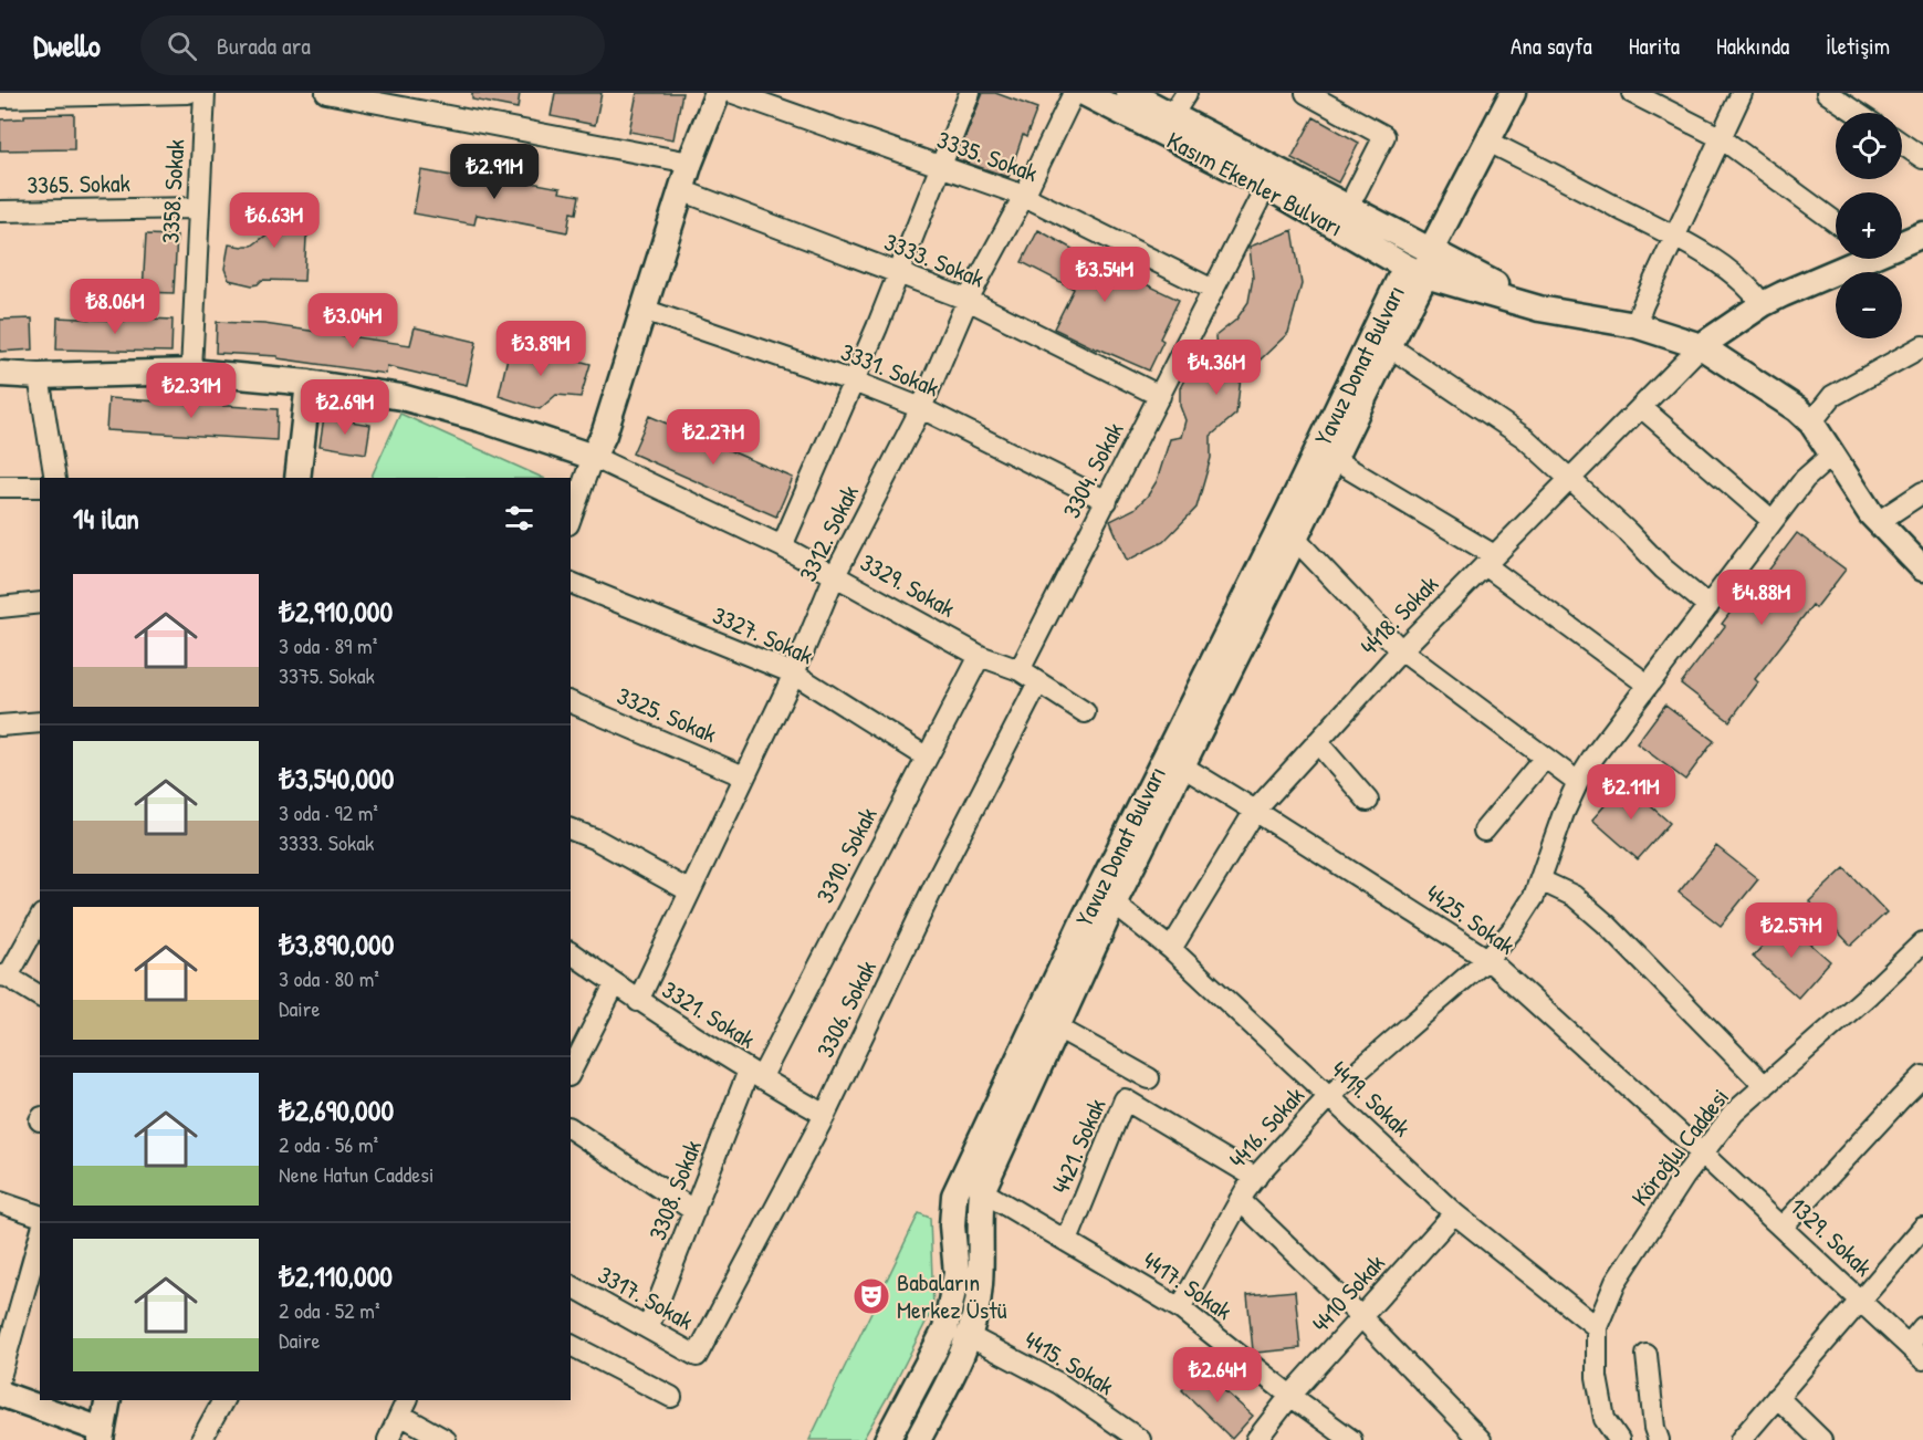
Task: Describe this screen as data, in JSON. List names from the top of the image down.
{
  "streets": {
    "street": [
      "3335. Sokak",
      "3365. Sokak",
      "Kasım Ekenler Bulvarı",
      "3358. Sokak",
      "3333. Sokak",
      "Yavuz Donat Bulvarı",
      "3331. Sokak",
      "3304. Sokak",
      "3312. Sokak",
      "3329. Sokak",
      "4418. Sokak",
      "3327. Sokak",
      "3325. Sokak",
      "3310. Sokak",
      "4425. Sokak",
      "3306. Sokak",
      "3321. Sokak",
      "4419. Sokak",
      "4416. Sokak",
      "4421. Sokak",
      "Köroğlu Caddesi",
      "3308. Sokak",
      "1329. Sokak",
      "4417. Sokak",
      "4410 Sokak",
      "3317. Sokak",
      "4415. Sokak"
    ]
  },
  "crossings": [
    ["3335. Sokak", "3304. Sokak"],
    ["3335. Sokak", "3312. Sokak"],
    ["3365. Sokak", "3358. Sokak"],
    ["Kasım Ekenler Bulvarı", "Yavuz Donat Bulvarı"],
    ["Kasım Ekenler Bulvarı", "3304. Sokak"],
    ["3333. Sokak", "3304. Sokak"],
    ["3333. Sokak", "3312. Sokak"],
    ["Yavuz Donat Bulvarı", "4425. Sokak"],
    ["Yavuz Donat Bulvarı", "4419. Sokak"],
    ["Yavuz Donat Bulvarı", "4417. Sokak"],
    ["Yavuz Donat Bulvarı", "4415. Sokak"],
    ["3331. Sokak", "3304. Sokak"],
    ["3331. Sokak", "3312. Sokak"],
    ["3304. Sokak", "3329. Sokak"],
    ["3312. Sokak", "3329. Sokak"],
    ["3312. Sokak", "3327. Sokak"],
    ["3312. Sokak", "3325. Sokak"],
    ["3312. Sokak", "3321. Sokak"],
    ["3329. Sokak", "3310. Sokak"],
    ["3329. Sokak", "3306. Sokak"],
    ["4418. Sokak", "4425. Sokak"],
    ["4418. Sokak", "4419. Sokak"],
    ["3327. Sokak", "3310. Sokak"],
    ["3310. Sokak", "3321. Sokak"],
    ["3310. Sokak", "3308. Sokak"],
    ["4425. Sokak", "4416. Sokak"],
    ["4425. Sokak", "Köroğlu Caddesi"],
    ["4425. Sokak", "1329. Sokak"],
    ["3306. Sokak", "3321. Sokak"],
    ["3306. Sokak", "3317. Sokak"],
    ["3321. Sokak", "3308. Sokak"],
    ["4419. Sokak", "4416. Sokak"],
    ["4419. Sokak", "Köroğlu Caddesi"],
    ["4419. Sokak", "4410 Sokak"],
    ["4416. Sokak", "4421. Sokak"],
    ["4416. Sokak", "4417. Sokak"],
    ["4421. Sokak", "4417. Sokak"],
    ["Köroğlu Caddesi", "1329. Sokak"],
    ["3308. Sokak", "3317. Sokak"],
    ["4417. Sokak", "4410 Sokak"]
  ],
  "places": {
    "theatre": ["Babaların Merkez Üstü"]
  },
  "page": {
    "header": "Dwello",
    "search": "Burada ara",
    "nav": [
      "Ana sayfa",
      "Harita",
      "Hakkında",
      "İletişim"
    ],
    "map_buttons": ["+", "−"],
    "price": [
      "₺2.91M",
      "₺6.63M",
      "₺3.54M",
      "₺8.06M",
      "₺3.04M",
      "₺3.89M",
      "₺4.36M",
      "₺2.31M",
      "₺2.69M",
      "₺2.27M",
      "₺4.88M",
      "₺2.11M",
      "₺2.57M",
      "₺2.64M"
    ],
    "heading": "14 ilan",
    "list": [
      {
        "name": "₺2,910,000",
        "note": "3 oda · 89 m² · 3375. Sokak"
      },
      {
        "name": "₺3,540,000",
        "note": "3 oda · 92 m² · 3333. Sokak"
      },
      {
        "name": "₺3,890,000",
        "note": "3 oda · 80 m² · Daire"
      },
      {
        "name": "₺2,690,000",
        "note": "2 oda · 56 m² · Nene Hatun Caddesi"
      },
      {
        "name": "₺2,110,000",
        "note": "2 oda · 52 m² · Daire"
      }
    ]
  }
}
